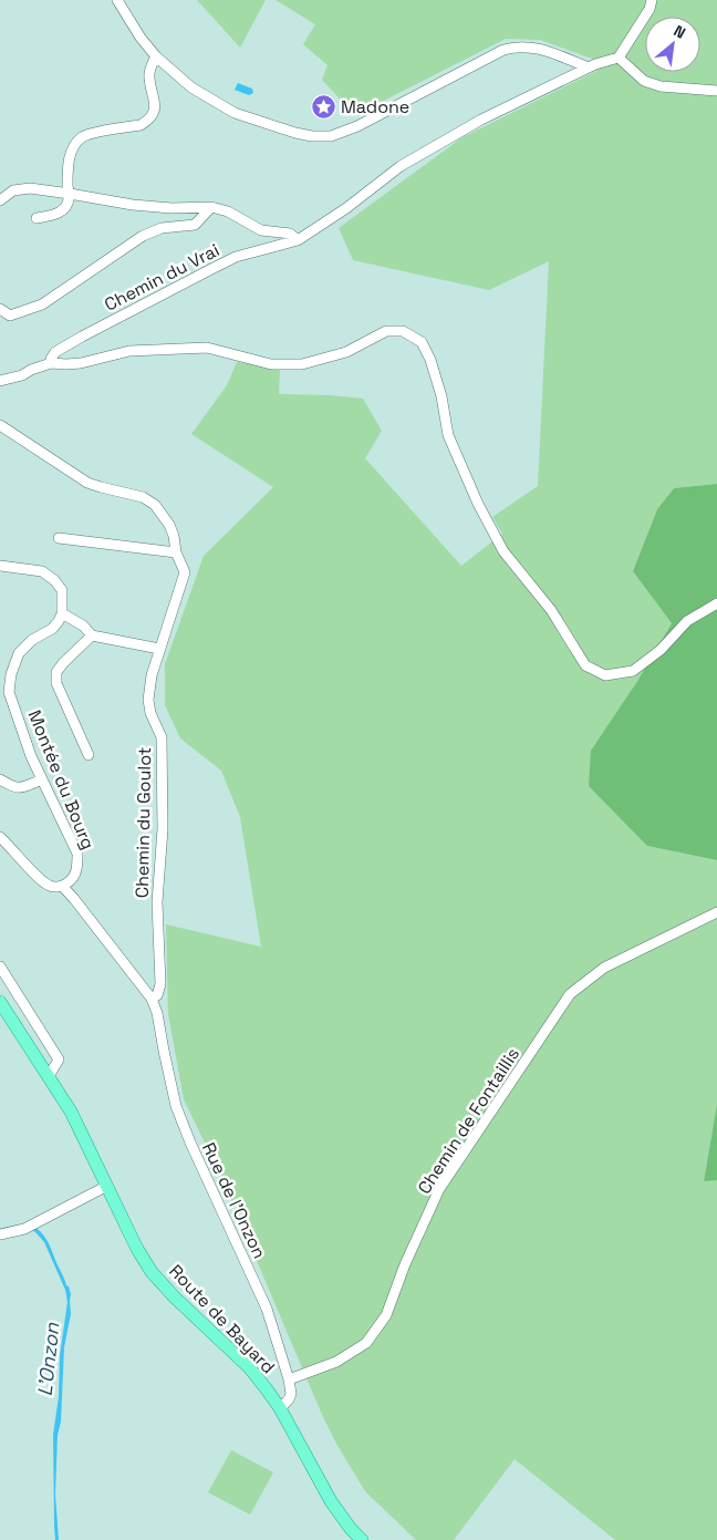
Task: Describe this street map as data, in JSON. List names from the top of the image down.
{
  "streets": {
    "main road": ["Route de Bayard"],
    "street": [
      "Chemin du Vrai",
      "Montée du Bourg",
      "Chemin du Goulot",
      "Chemin de Fontaillis",
      "Rue de l'Onzon"
    ]
  },
  "crossings": [
    ["Montée du Bourg", "Rue de l'Onzon"],
    ["Chemin du Goulot", "Rue de l'Onzon"],
    ["Chemin de Fontaillis", "Rue de l'Onzon"],
    ["Rue de l'Onzon", "Route de Bayard"]
  ],
  "water": ["L'Onzon"],
  "places": {
    "place": ["Madone"]
  },
  "north": "top right"
}
